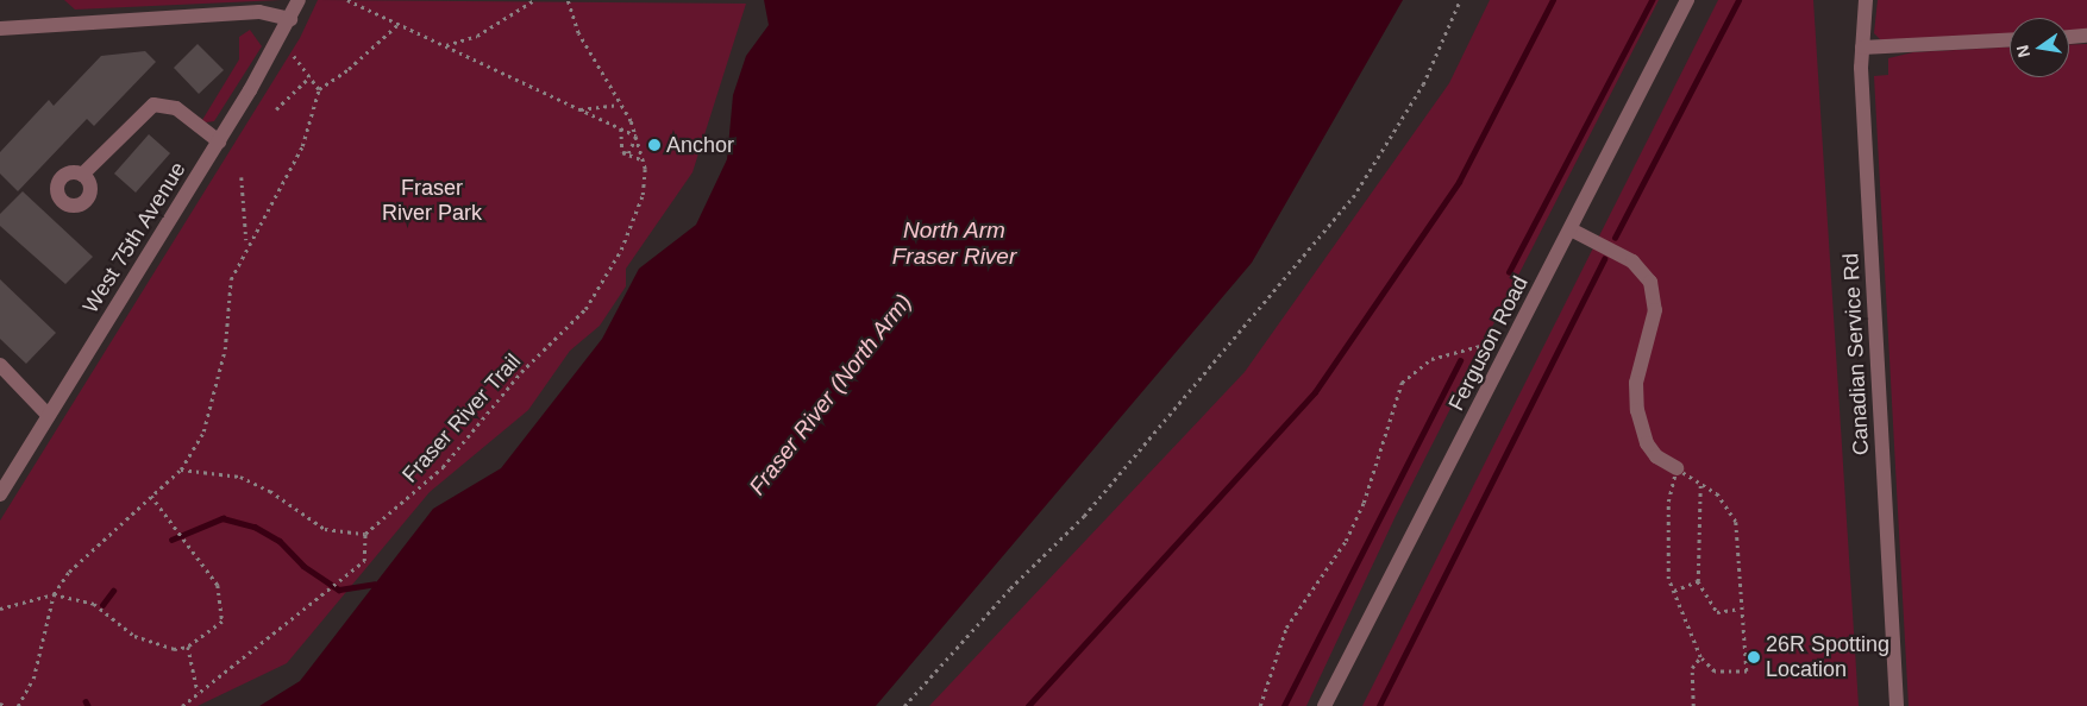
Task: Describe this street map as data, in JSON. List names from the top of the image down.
{
  "streets": {
    "street": ["West 75th Avenue", "Ferguson Road", "Canadian Service Rd"],
    "path": ["Fraser River Trail"]
  },
  "water": ["North Arm Fraser River", "Fraser River (North Arm)"],
  "parks": ["Fraser River Park"],
  "places": ["Anchor", "26R Spotting Location"],
  "north": "left"
}
